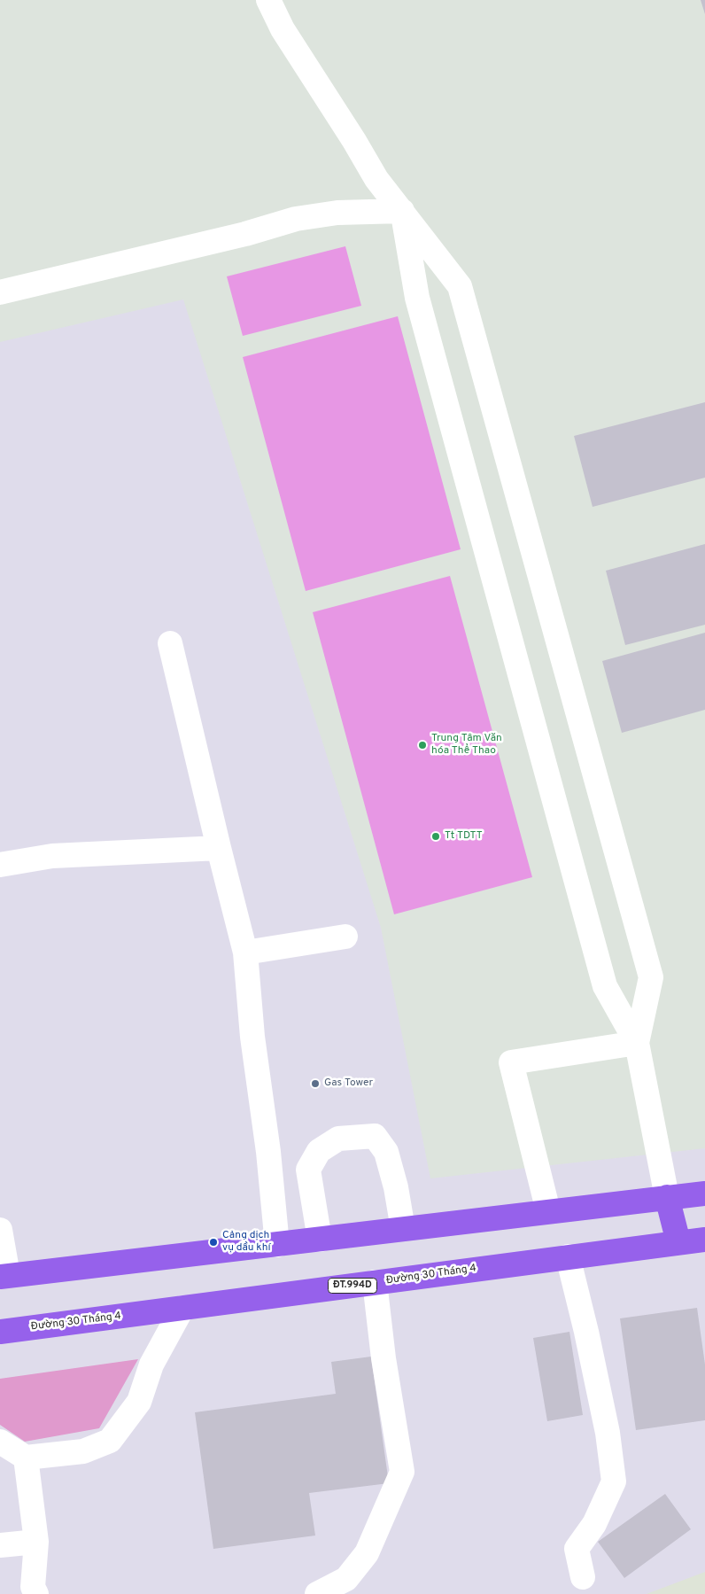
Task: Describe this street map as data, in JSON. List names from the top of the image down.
{
  "streets": {
    "main road": ["Đường 30 Tháng 4", "ĐT.994D"]
  },
  "places": [
    "Trung Tâm Văn hóa Thể Thao",
    "Tt TDTT",
    "Gas Tower",
    "Cảng dịch vụ dầu khí"
  ]
}
